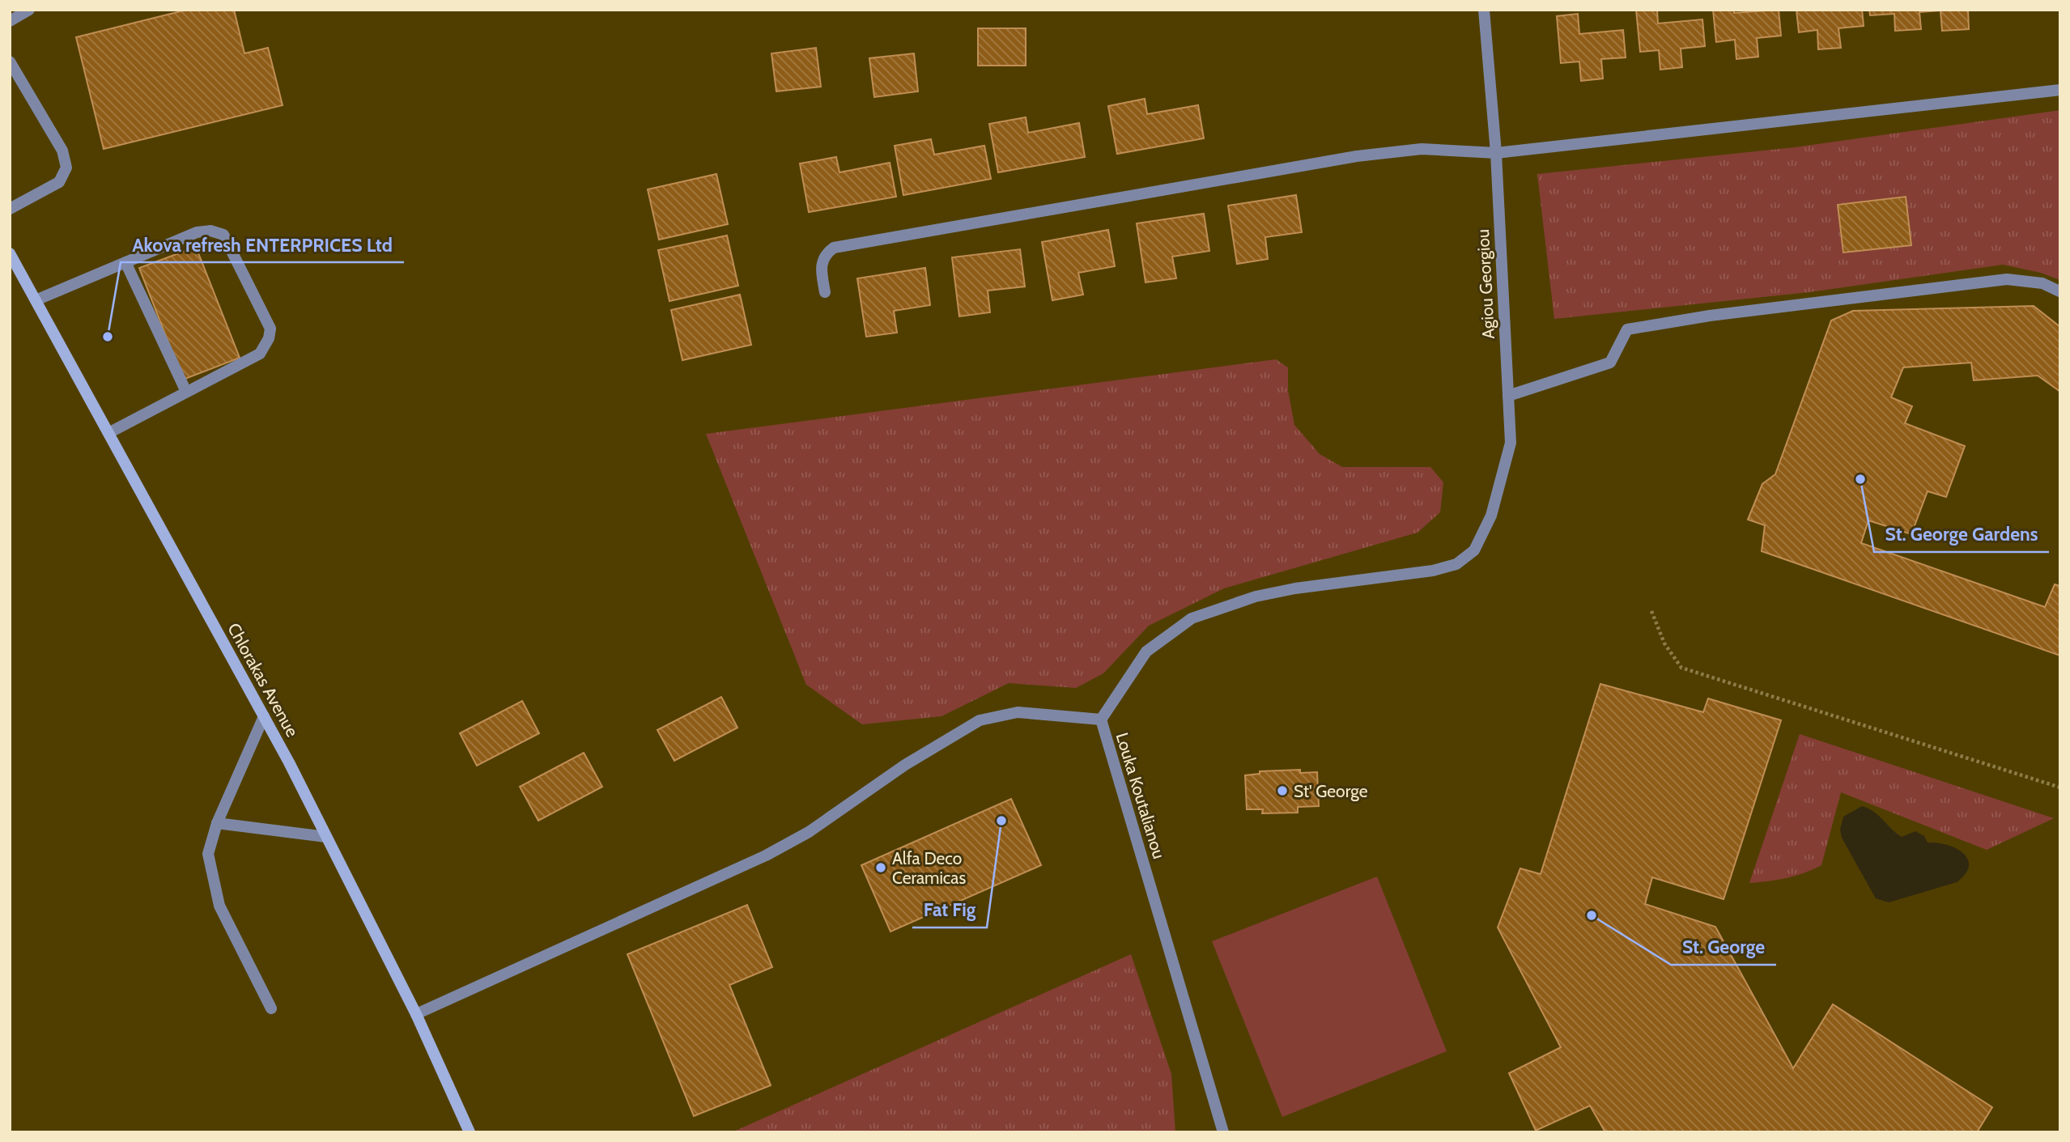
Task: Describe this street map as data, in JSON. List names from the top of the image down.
{
  "streets": {
    "main road": ["Chlorakas Avenue"],
    "street": ["Agiou Georgiou", "Louka Koutalianou"]
  },
  "crossings": [
    ["Agiou Georgiou", "Louka Koutalianou"]
  ],
  "places": [
    "Akova refresh ENTERPRICES Ltd",
    "St. George Gardens",
    "St' George",
    "Fat Fig",
    "Alfa Deco Ceramicas",
    "St. George"
  ]
}
